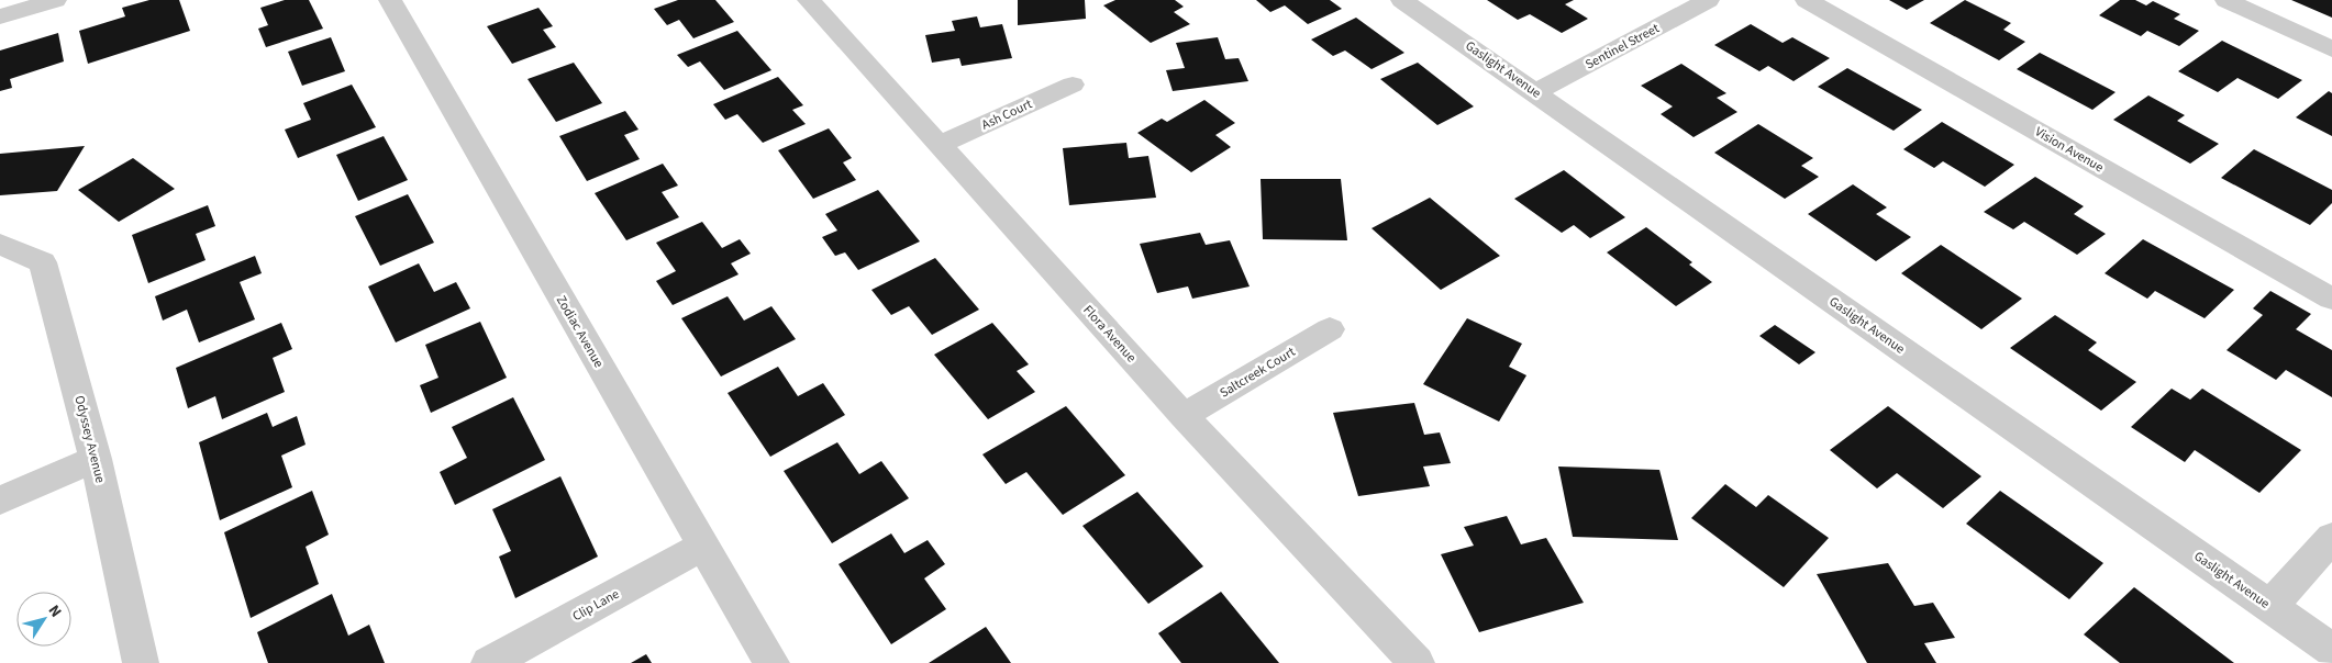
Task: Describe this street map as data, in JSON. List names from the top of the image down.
{
  "streets": {
    "street": [
      "Sentinel Street",
      "Gaslight Avenue",
      "Ash Court",
      "Vision Avenue",
      "Zodiac Avenue",
      "Flora Avenue",
      "Saltcreek Court",
      "Odyssey Avenue",
      "Clip Lane"
    ]
  },
  "crossings": [
    ["Sentinel Street", "Gaslight Avenue"],
    ["Ash Court", "Flora Avenue"],
    ["Zodiac Avenue", "Clip Lane"],
    ["Flora Avenue", "Saltcreek Court"]
  ],
  "north": "top right"
}
